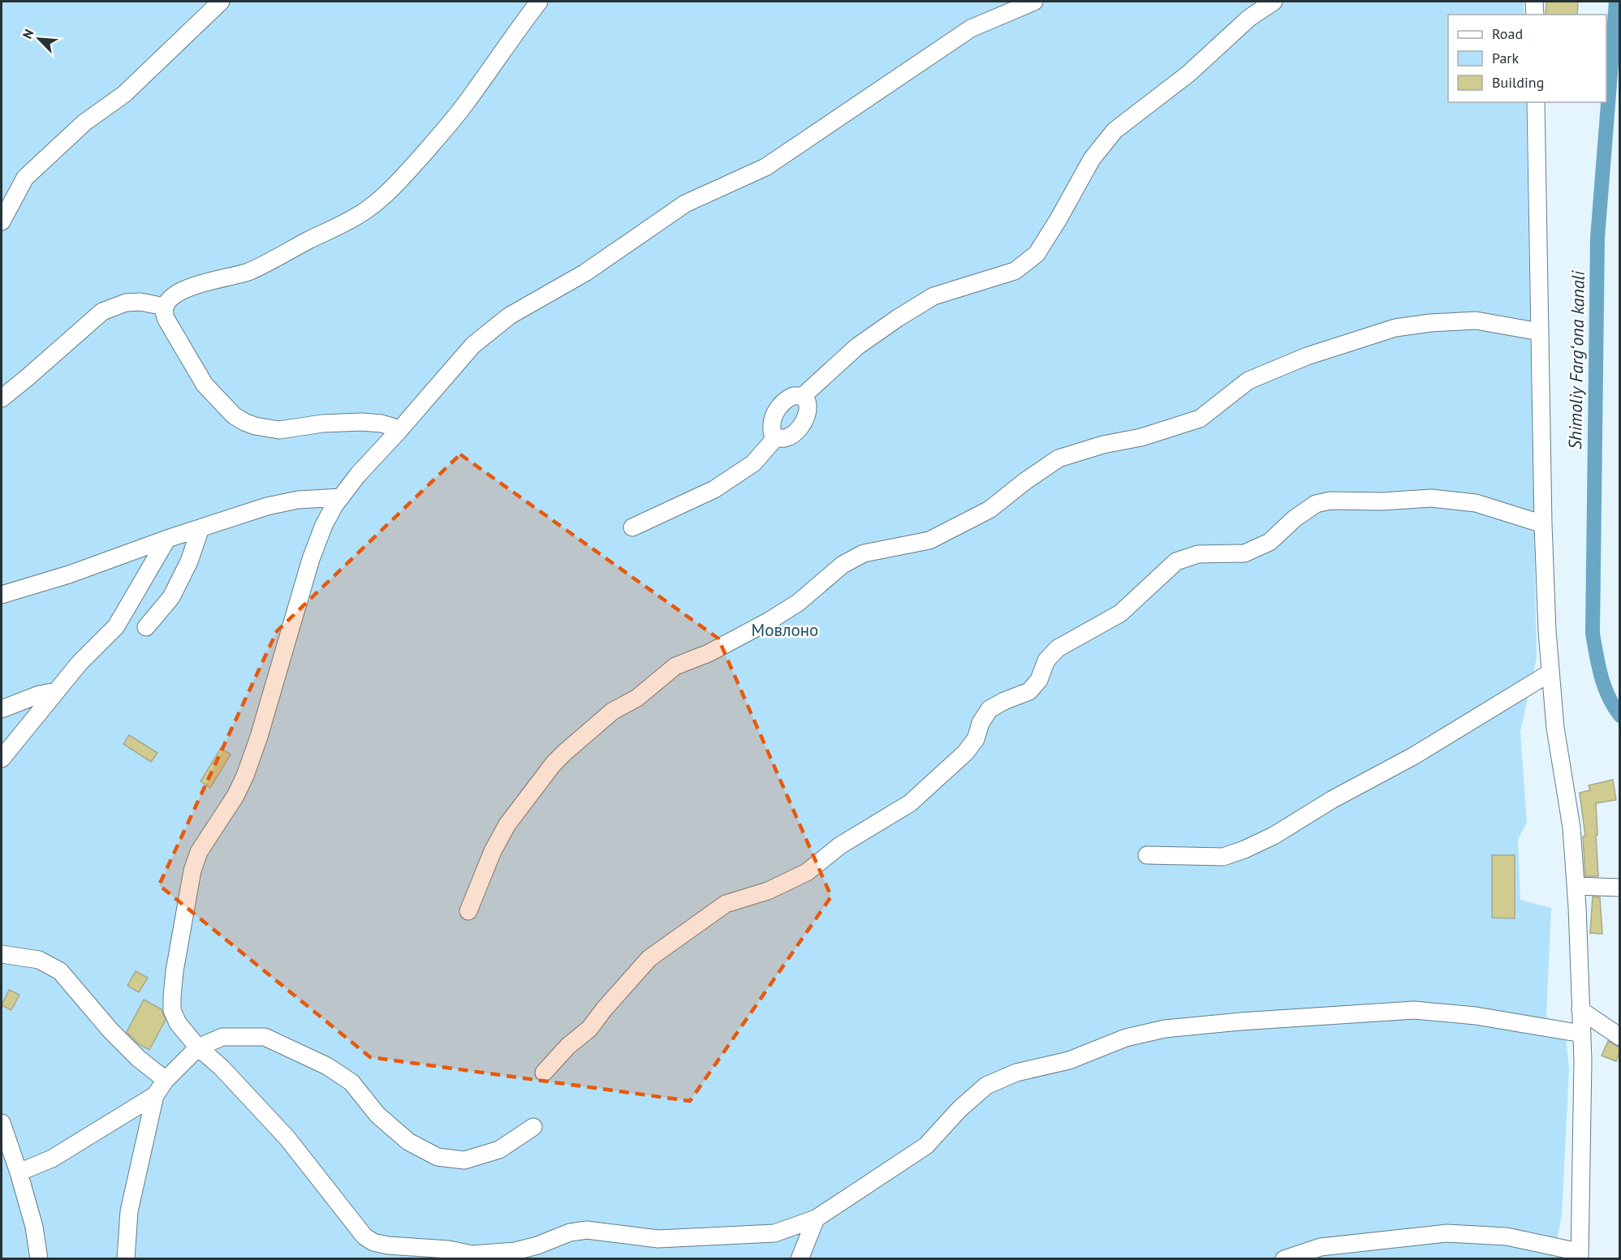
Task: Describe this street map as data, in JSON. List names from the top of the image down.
{
  "water": ["Shimoliy Fargʻona kanali"],
  "parks": ["Мовлоно"],
  "legend": ["Road", "Park", "Building"],
  "north": "top left"
}
